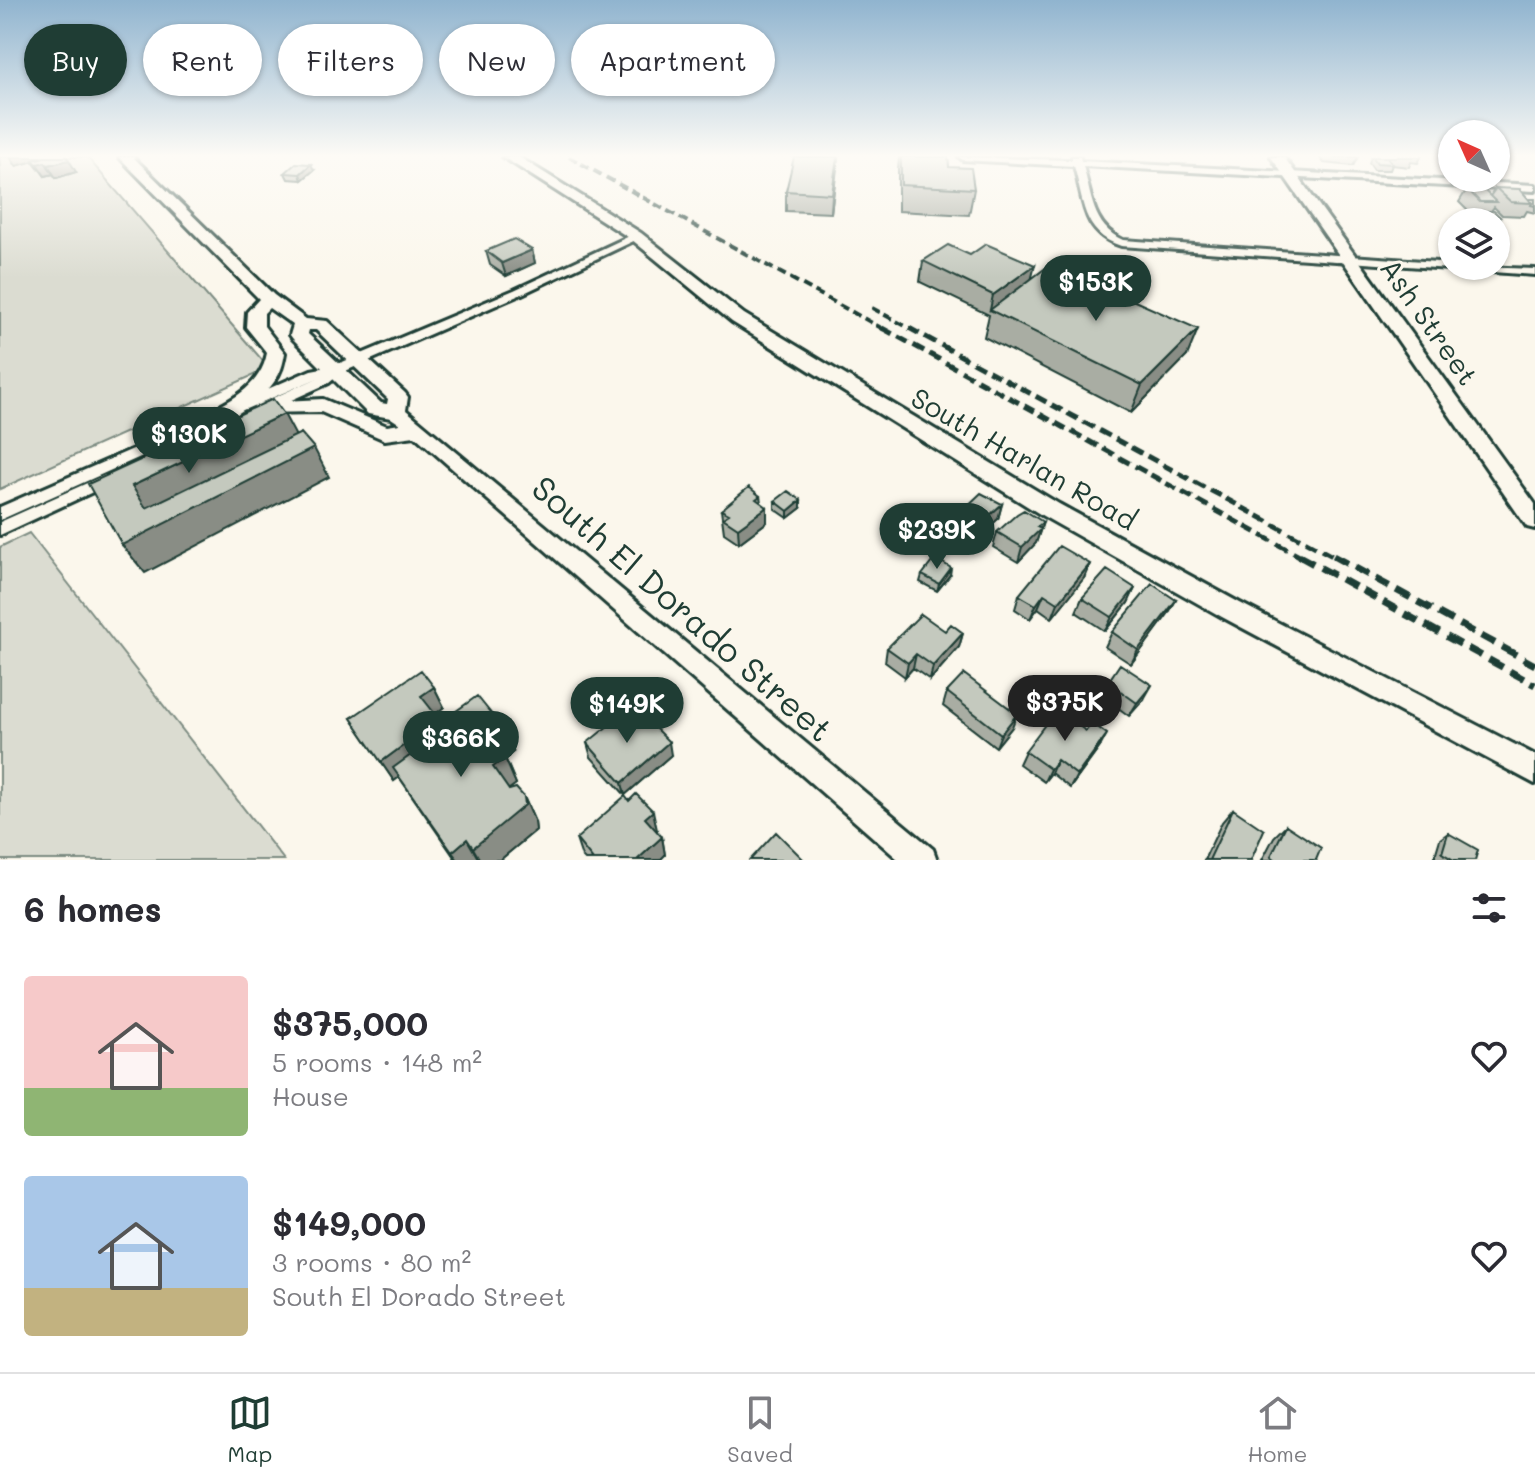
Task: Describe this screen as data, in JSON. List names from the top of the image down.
{
  "streets": {
    "street": ["Ash Street", "South Harlan Road", "South El Dorado Street"]
  },
  "north": "top left",
  "page": {
    "chip": [
      "Buy",
      "Rent",
      "Filters",
      "New",
      "Apartment"
    ],
    "price": [
      "$153K",
      "$130K",
      "$239K",
      "$375K",
      "$149K",
      "$366K"
    ],
    "heading": "6 homes",
    "list": [
      {
        "name": "$375,000",
        "note": "5 rooms · 148 m² · House"
      },
      {
        "name": "$149,000",
        "note": "3 rooms · 80 m² · South El Dorado Street"
      }
    ],
    "tabs": ["Map", "Saved", "Home"]
  }
}
